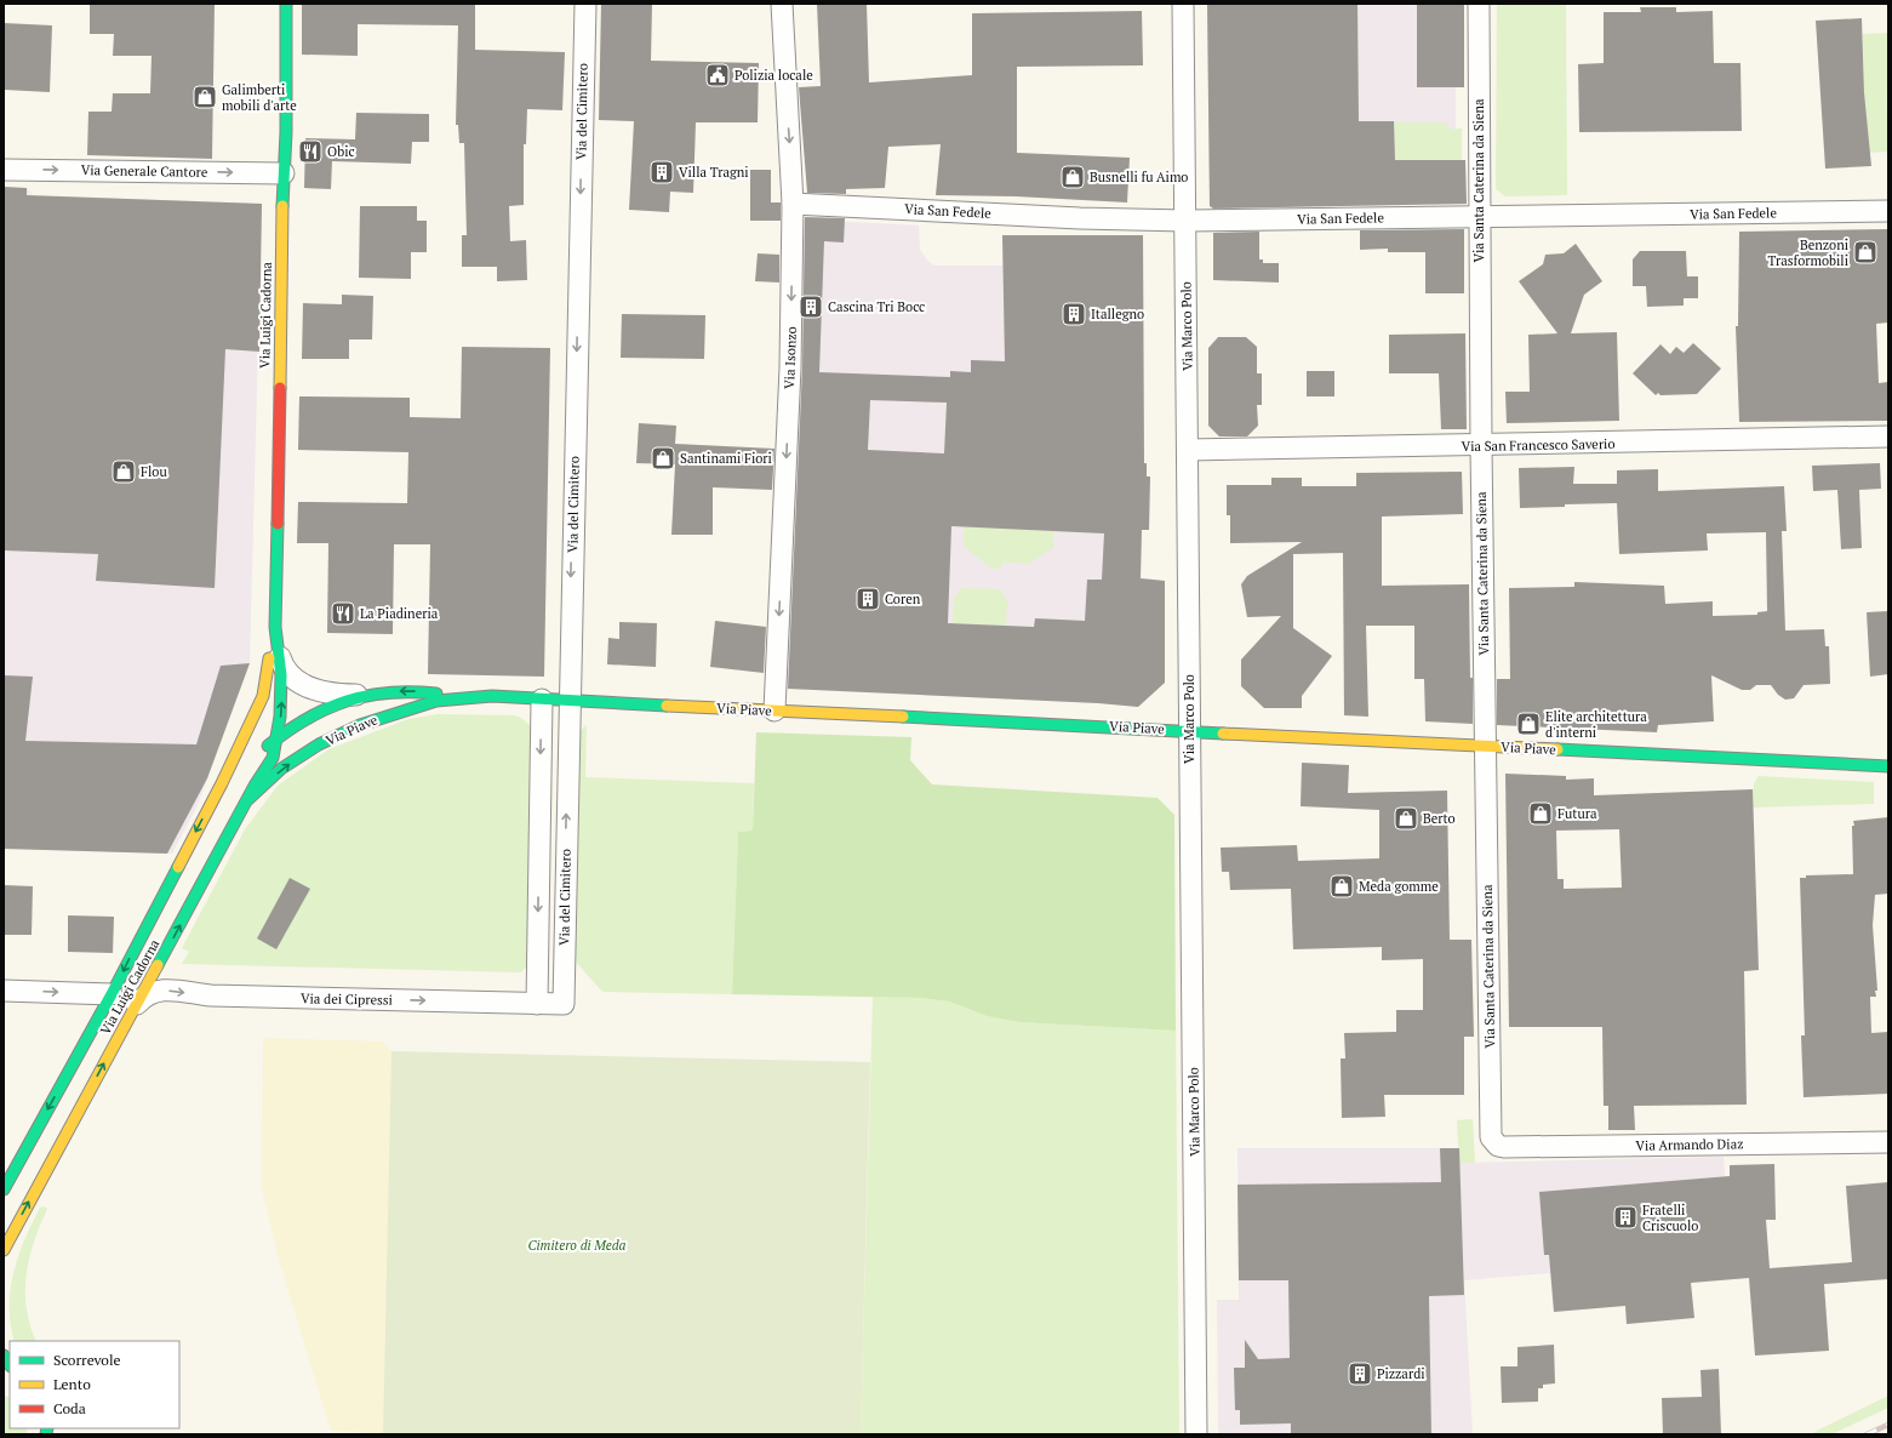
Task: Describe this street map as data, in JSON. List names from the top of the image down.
{
  "streets": {
    "street": [
      "Via del Cimitero",
      "Via Generale Cantore",
      "Via Santa Caterina da Siena",
      "Via San Fedele",
      "Via Luigi Cadorna",
      "Via Marco Polo",
      "Via Isonzo",
      "Via San Francesco Saverio",
      "Via Piave",
      "Via dei Cipressi",
      "Via Armando Diaz"
    ]
  },
  "crossings": [
    ["Via del Cimitero", "Via Piave"],
    ["Via del Cimitero", "Via dei Cipressi"],
    ["Via Generale Cantore", "Via Luigi Cadorna"],
    ["Via Santa Caterina da Siena", "Via San Fedele"],
    ["Via Santa Caterina da Siena", "Via San Francesco Saverio"],
    ["Via Santa Caterina da Siena", "Via Piave"],
    ["Via Santa Caterina da Siena", "Via Armando Diaz"],
    ["Via San Fedele", "Via Marco Polo"],
    ["Via San Fedele", "Via Isonzo"],
    ["Via Luigi Cadorna", "Via Piave"],
    ["Via Luigi Cadorna", "Via dei Cipressi"],
    ["Via Marco Polo", "Via San Francesco Saverio"],
    ["Via Marco Polo", "Via Piave"],
    ["Via Isonzo", "Via Piave"]
  ],
  "one_way": ["Via Generale Cantore", "Via Isonzo", "Via dei Cipressi"],
  "parks": ["Cimitero di Meda"],
  "places": {
    "public building": ["Polizia locale"],
    "shop": [
      "Galimberti mobili d'arte",
      "Busnelli fu Aimo",
      "Benzoni Trasformobili",
      "Santinami Fiori",
      "Flou",
      "Elite architettura d'interni",
      "Futura",
      "Berto",
      "Meda gomme"
    ],
    "restaurant": ["Obic", "La Piadineria"],
    "building": [
      "Villa Tragni",
      "Cascina Tri Bocc",
      "Itallegno",
      "Coren",
      "Fratelli Criscuolo",
      "Pizzardi"
    ]
  },
  "legend": ["Scorrevole", "Lento", "Coda"]
}
